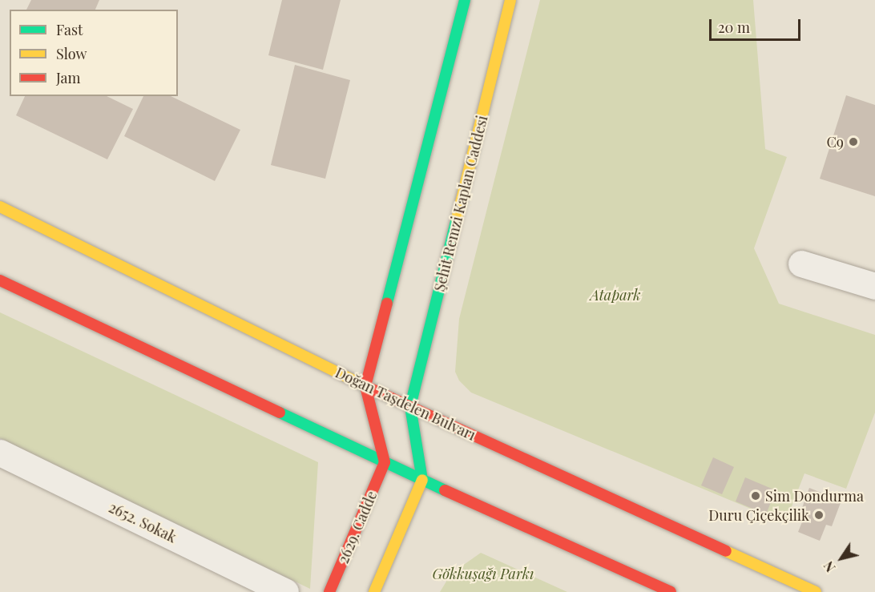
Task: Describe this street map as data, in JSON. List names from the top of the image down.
{
  "streets": {
    "main road": ["Şehit Remzi Kaplan Caddesi", "Doğan Taşdelen Bulvarı", "2629. Cadde"],
    "street": ["2652. Sokak"]
  },
  "crossings": [
    ["Şehit Remzi Kaplan Caddesi", "Doğan Taşdelen Bulvarı"]
  ],
  "parks": ["Atapark", "Gökkuşağı Parkı"],
  "places": ["C9", "Sim Dondurma", "Duru Çiçekçilik"],
  "legend": ["Fast", "Slow", "Jam"],
  "scale_bar": "20 m",
  "north": "bottom left"
}
